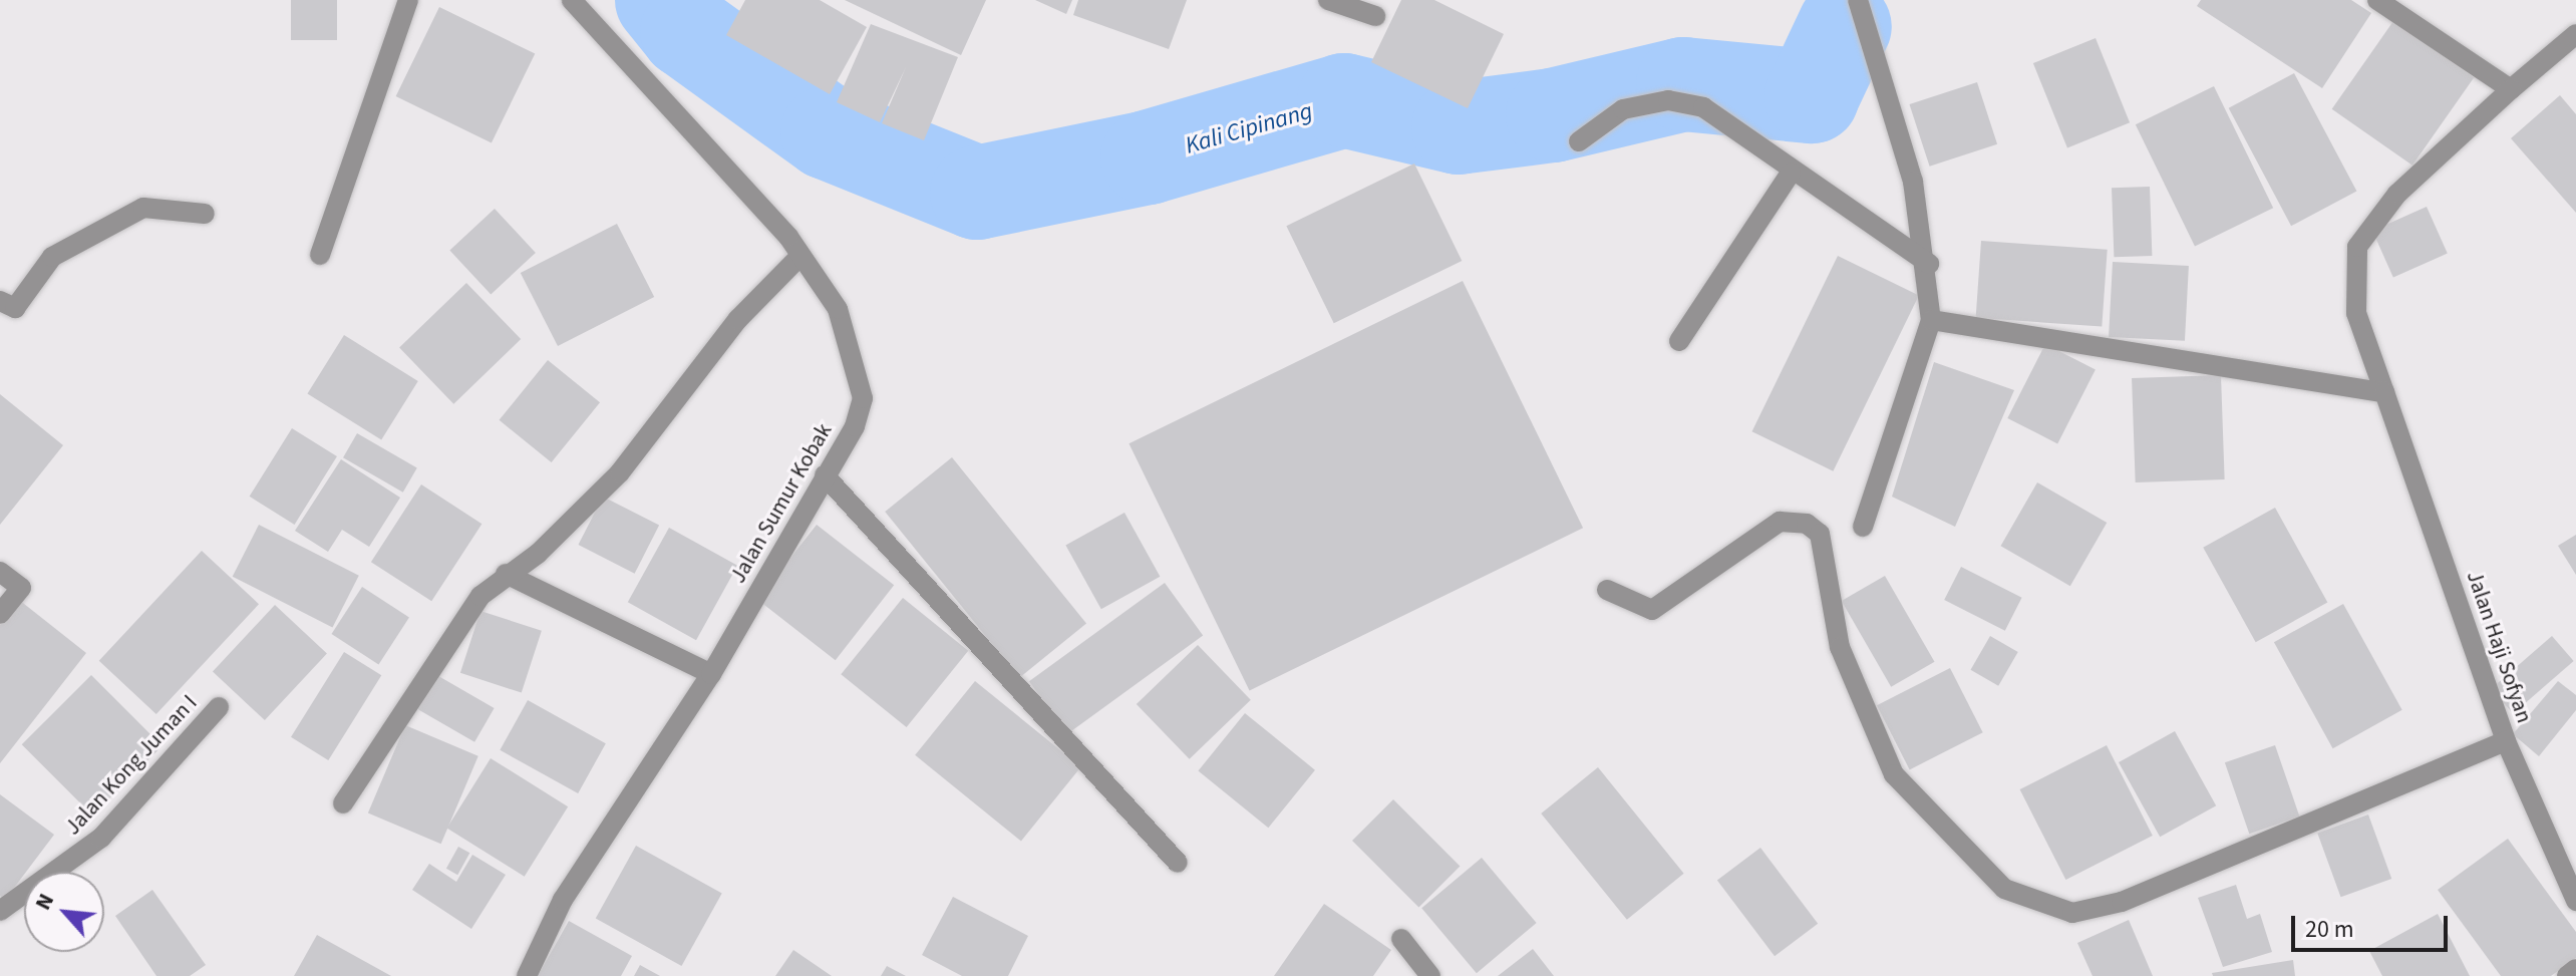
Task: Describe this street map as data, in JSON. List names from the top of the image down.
{
  "streets": {
    "street": ["Jalan Sumur Kobak", "Jalan Haji Sofyan", "Jalan Kong Juman I"]
  },
  "water": ["Kali Cipinang"],
  "scale_bar": "20 m",
  "north": "top left"
}
